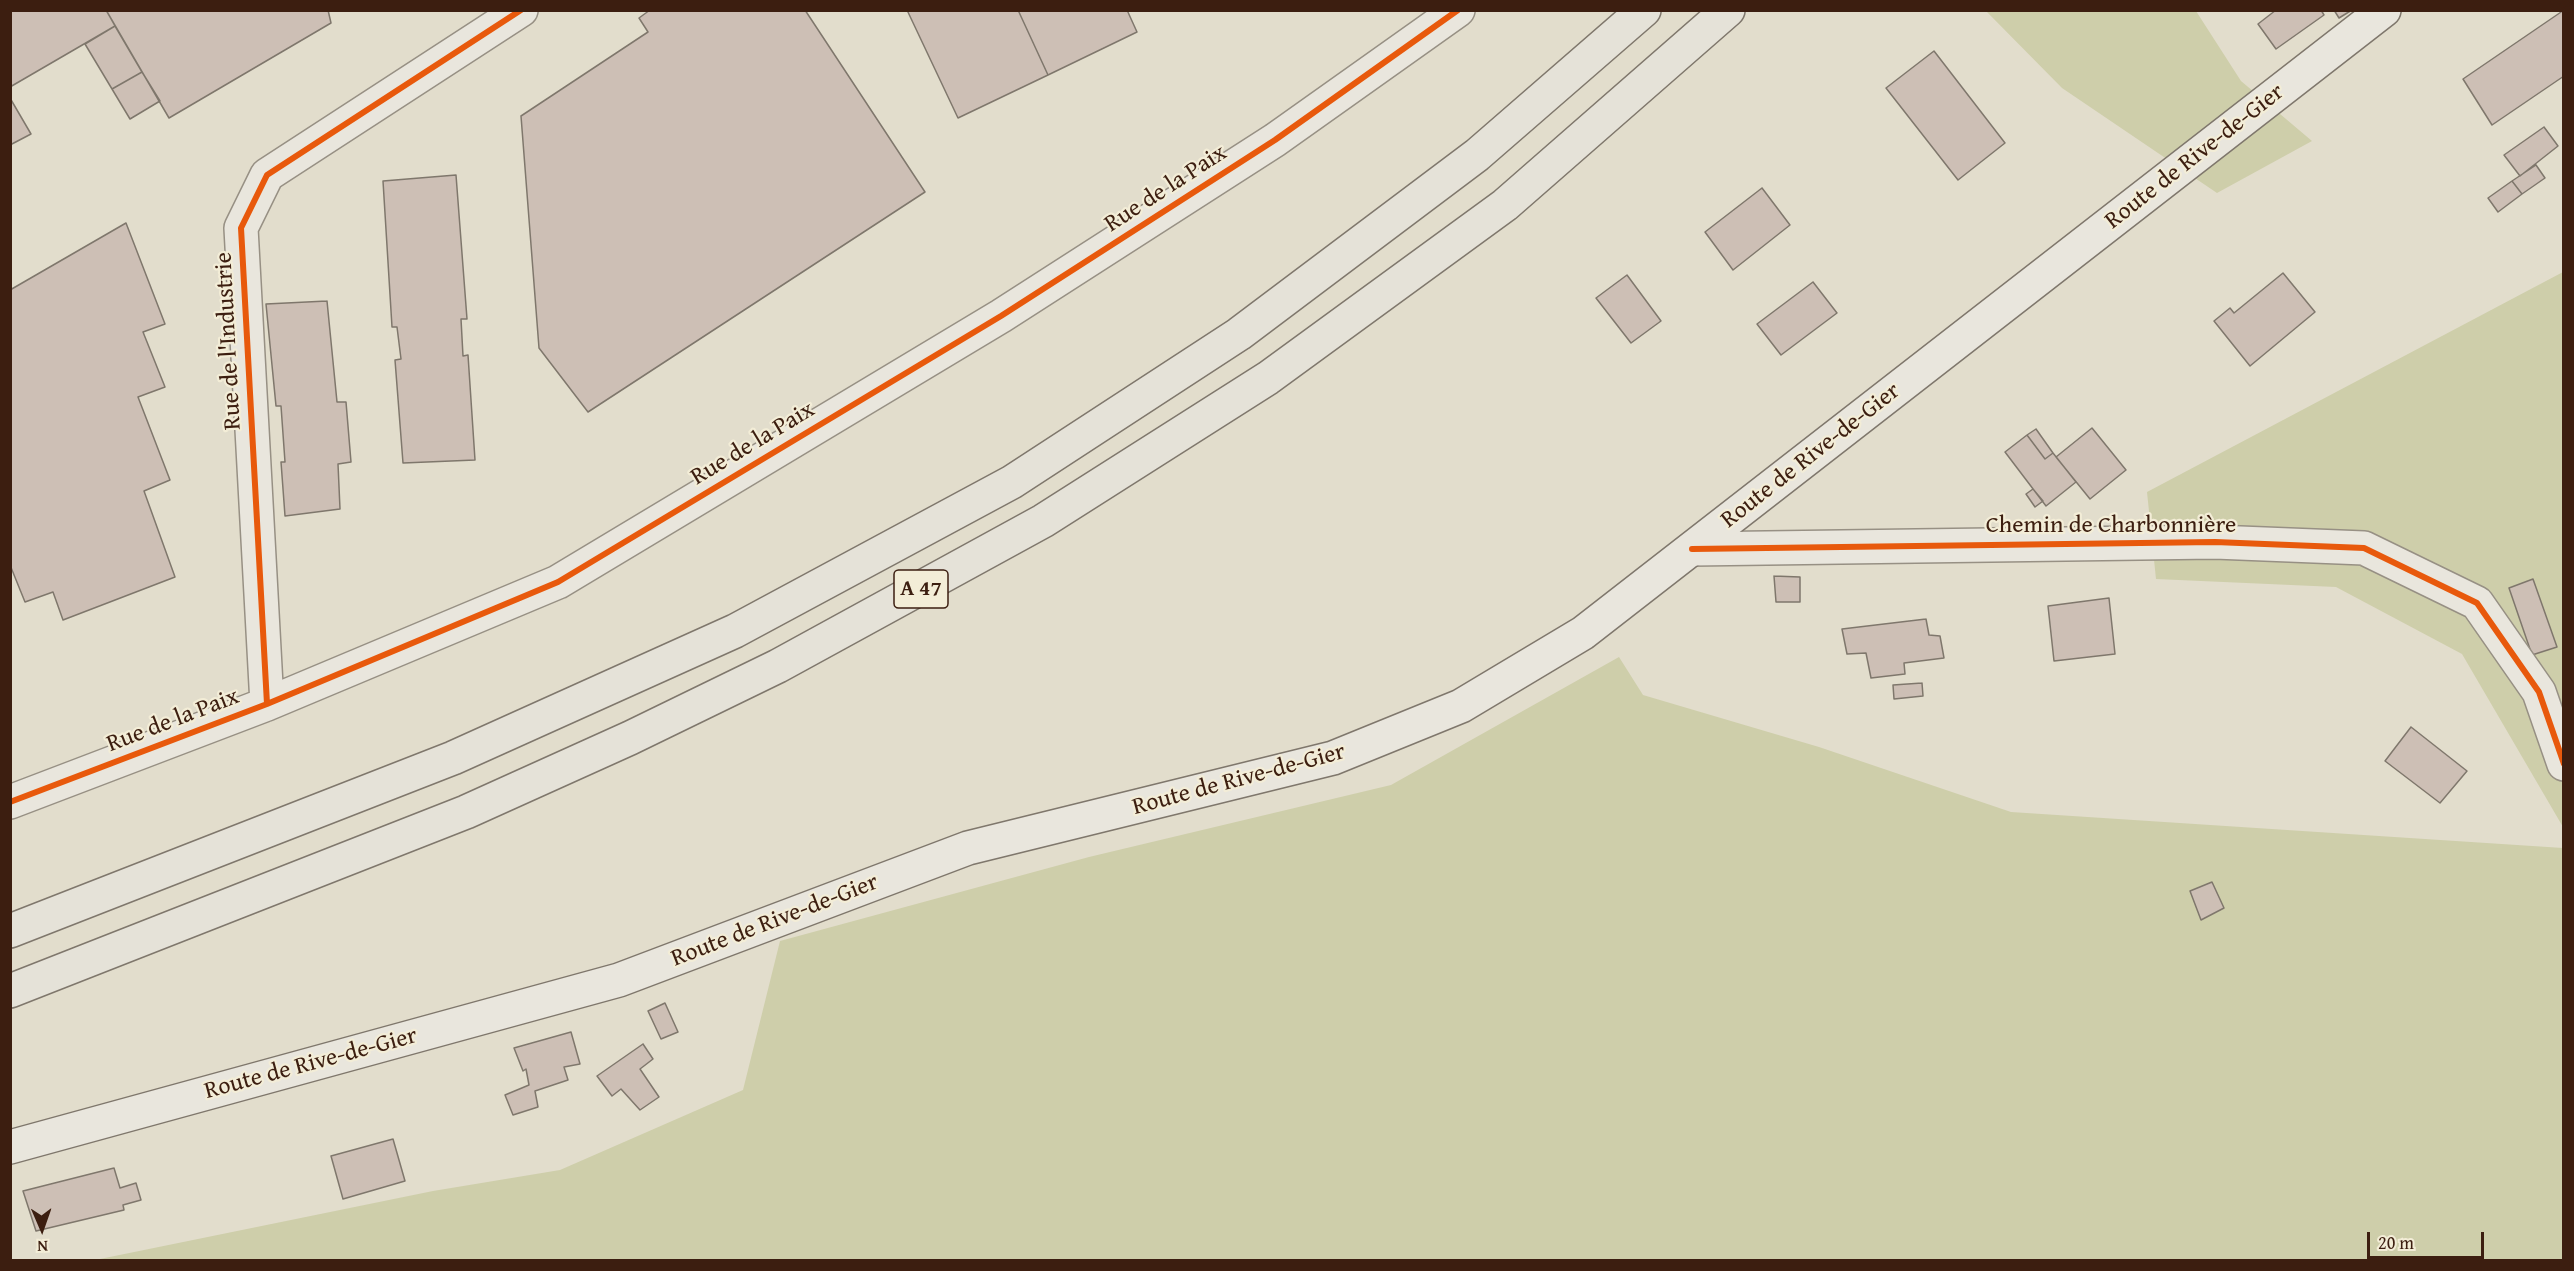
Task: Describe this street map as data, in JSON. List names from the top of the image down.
{
  "streets": {
    "highway": ["A 47"],
    "street": [
      "Route de Rive-de-Gier",
      "Rue de la Paix",
      "Rue de l'Industrie",
      "Chemin de Charbonnière"
    ]
  },
  "crossings": [
    ["Route de Rive-de-Gier", "Chemin de Charbonnière"],
    ["Rue de la Paix", "Rue de l'Industrie"]
  ],
  "scale_bar": "20 m",
  "north": "bottom"
}
